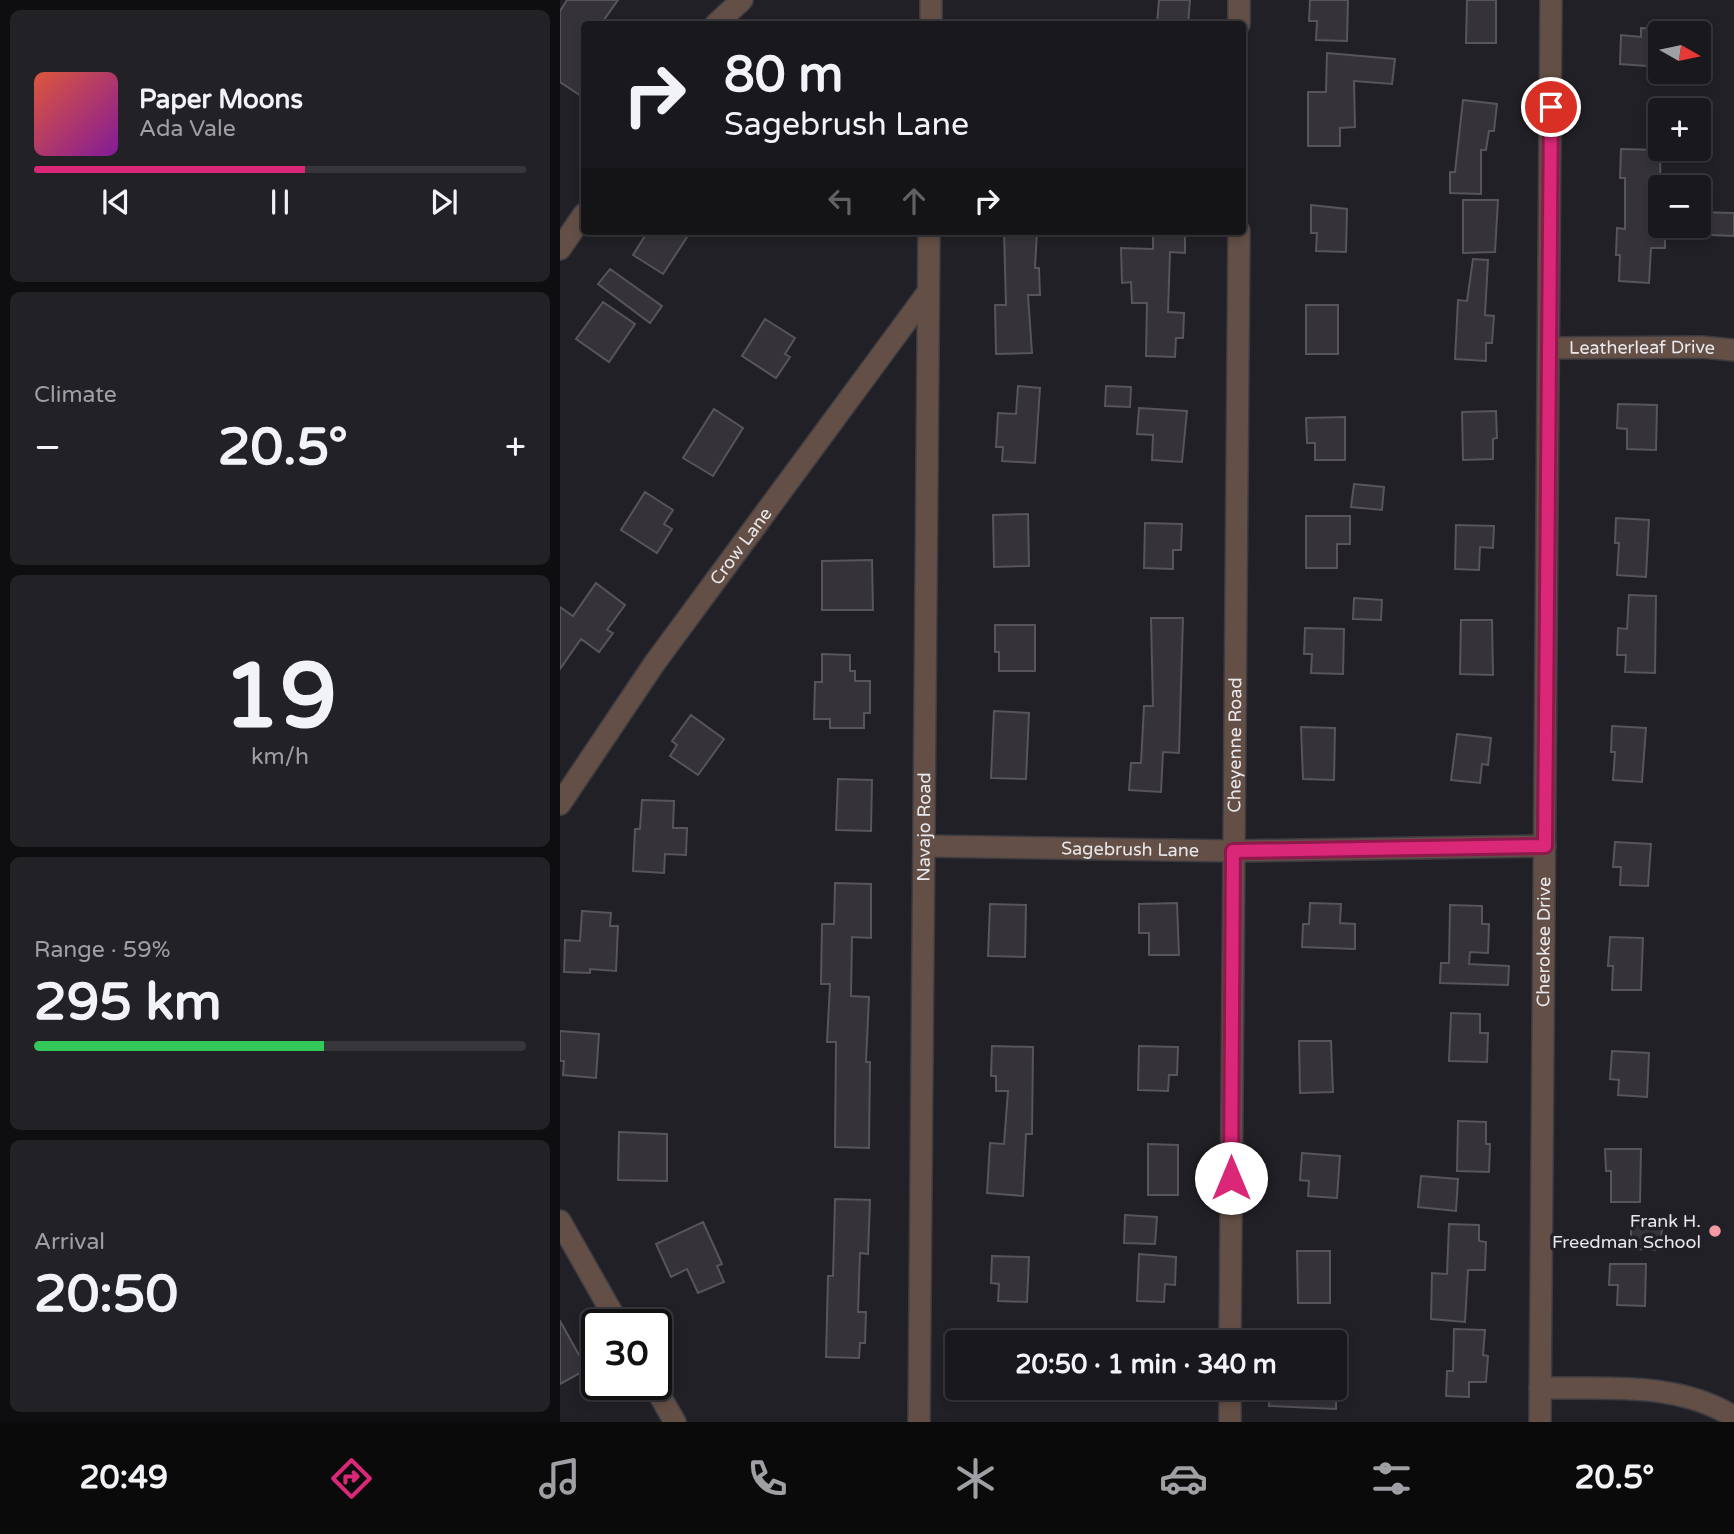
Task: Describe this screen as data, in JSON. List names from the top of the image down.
{
  "streets": {
    "street": [
      "Leatherleaf Drive",
      "Crow Lane",
      "Cheyenne Road",
      "Navajo Road",
      "Sagebrush Lane",
      "Cherokee Drive"
    ]
  },
  "crossings": [
    ["Leatherleaf Drive", "Cherokee Drive"],
    ["Crow Lane", "Navajo Road"],
    ["Cheyenne Road", "Sagebrush Lane"],
    ["Navajo Road", "Sagebrush Lane"],
    ["Sagebrush Lane", "Cherokee Drive"]
  ],
  "places": ["Frank H. Freedman School"],
  "north": "right",
  "page": {
    "map_buttons": ["+", "−"],
    "turn": ["80 m", "Sagebrush Lane"],
    "song": ["Paper Moons", "Ada Vale"],
    "tile": [
      "Climate",
      ["19", "km/h"],
      ["Range · 59%", "295 km"],
      ["Arrival", "20:50"]
    ],
    "heat": ["−", "20.5°", "+"],
    "limit": "30",
    "trip": "20:50 · 1 min · 340 m",
    "tabs": ["20:49", "20.5°"]
  }
}
